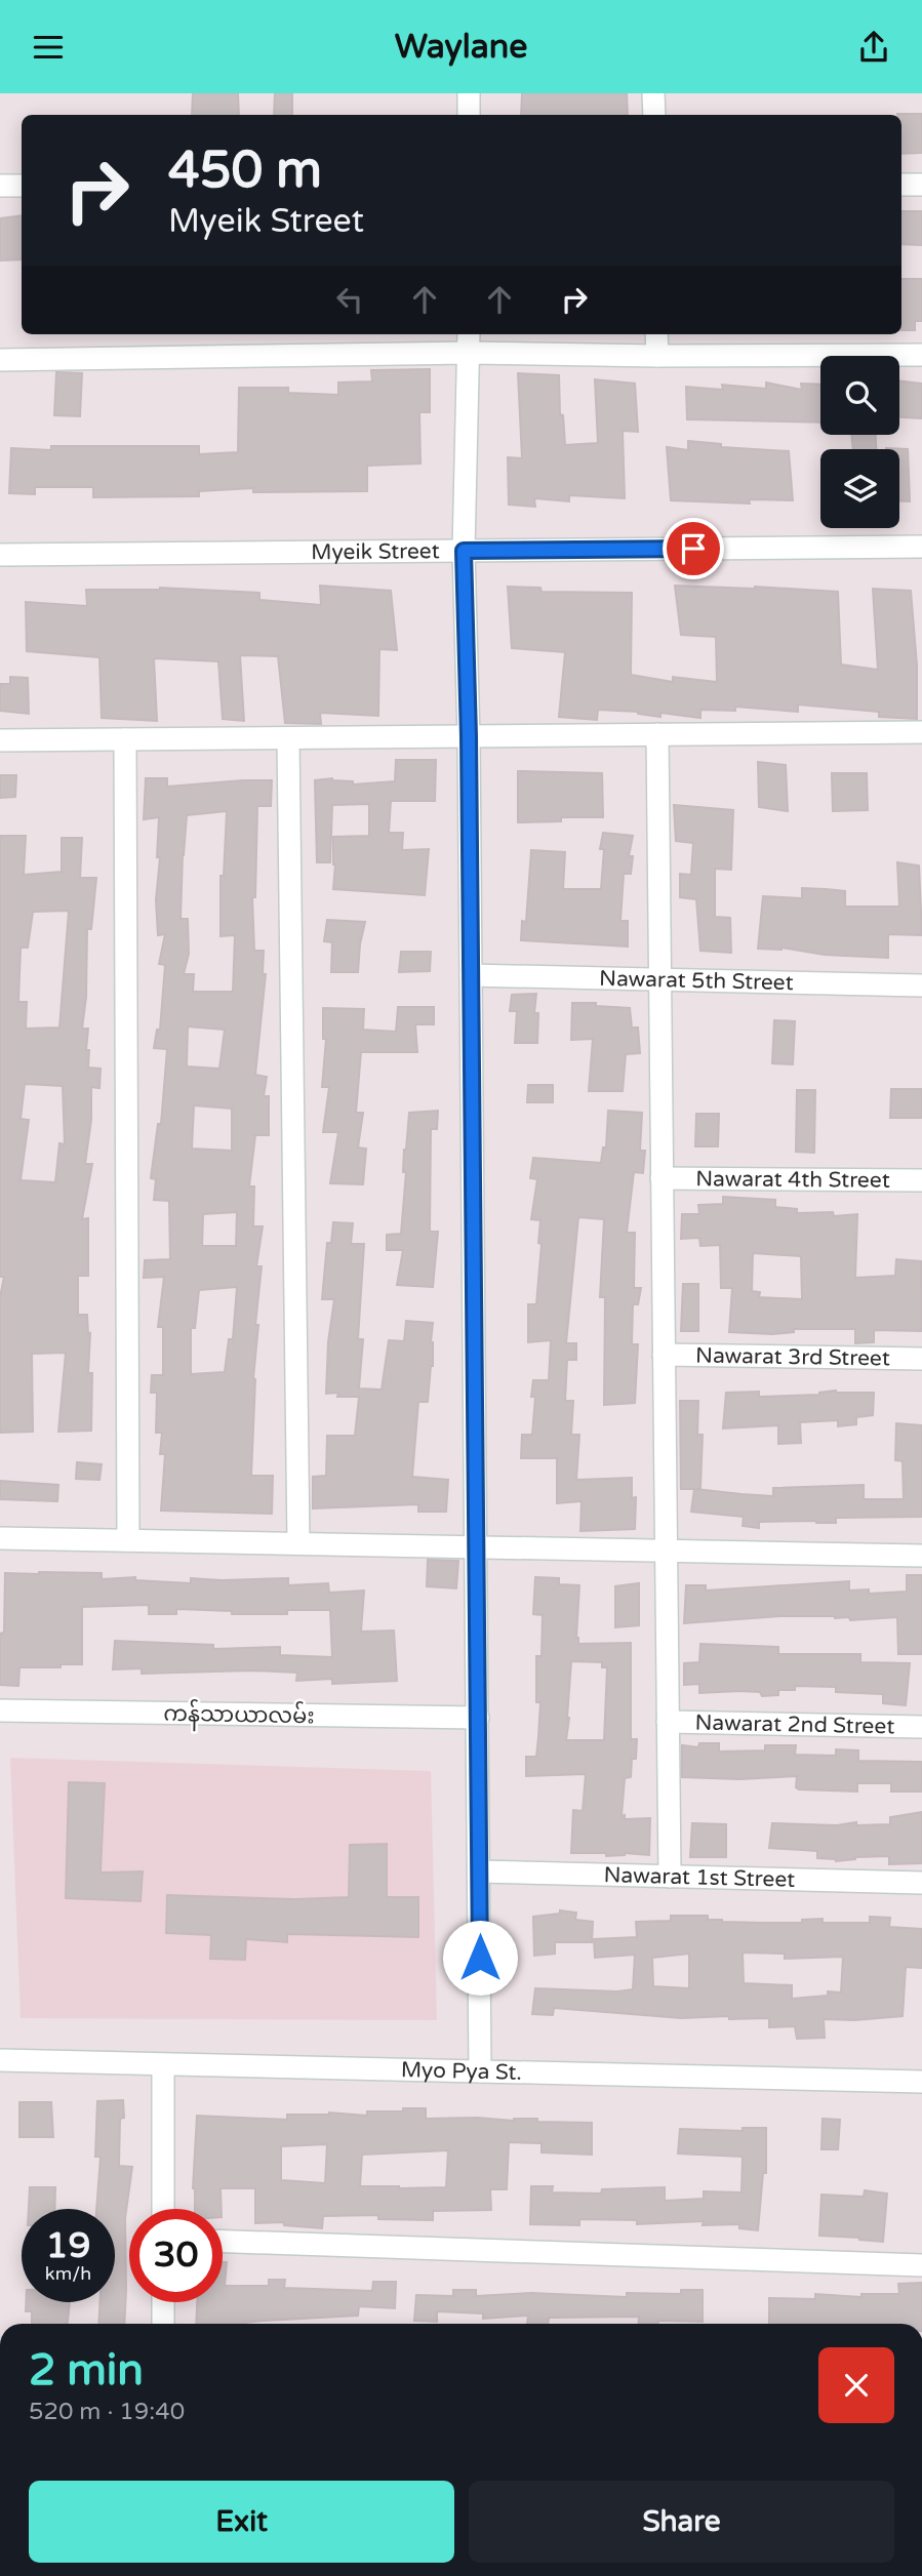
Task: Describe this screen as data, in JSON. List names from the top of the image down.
{
  "streets": {
    "street": [
      "Myeik Street",
      "Nawarat 5th Street",
      "Nawarat 4th Street",
      "Nawarat 3rd Street",
      "ကန်သာယာလမ်း",
      "Nawarat 2nd Street",
      "Nawarat 1st Street",
      "Myo Pya St."
    ]
  },
  "page": {
    "header": "Waylane",
    "turn": ["450 m", "Myeik Street"],
    "speed": "19 km/h",
    "limit": "30",
    "heading": ["2 min", "520 m · 19:40"],
    "buttons": ["Exit", "Share"]
  }
}
